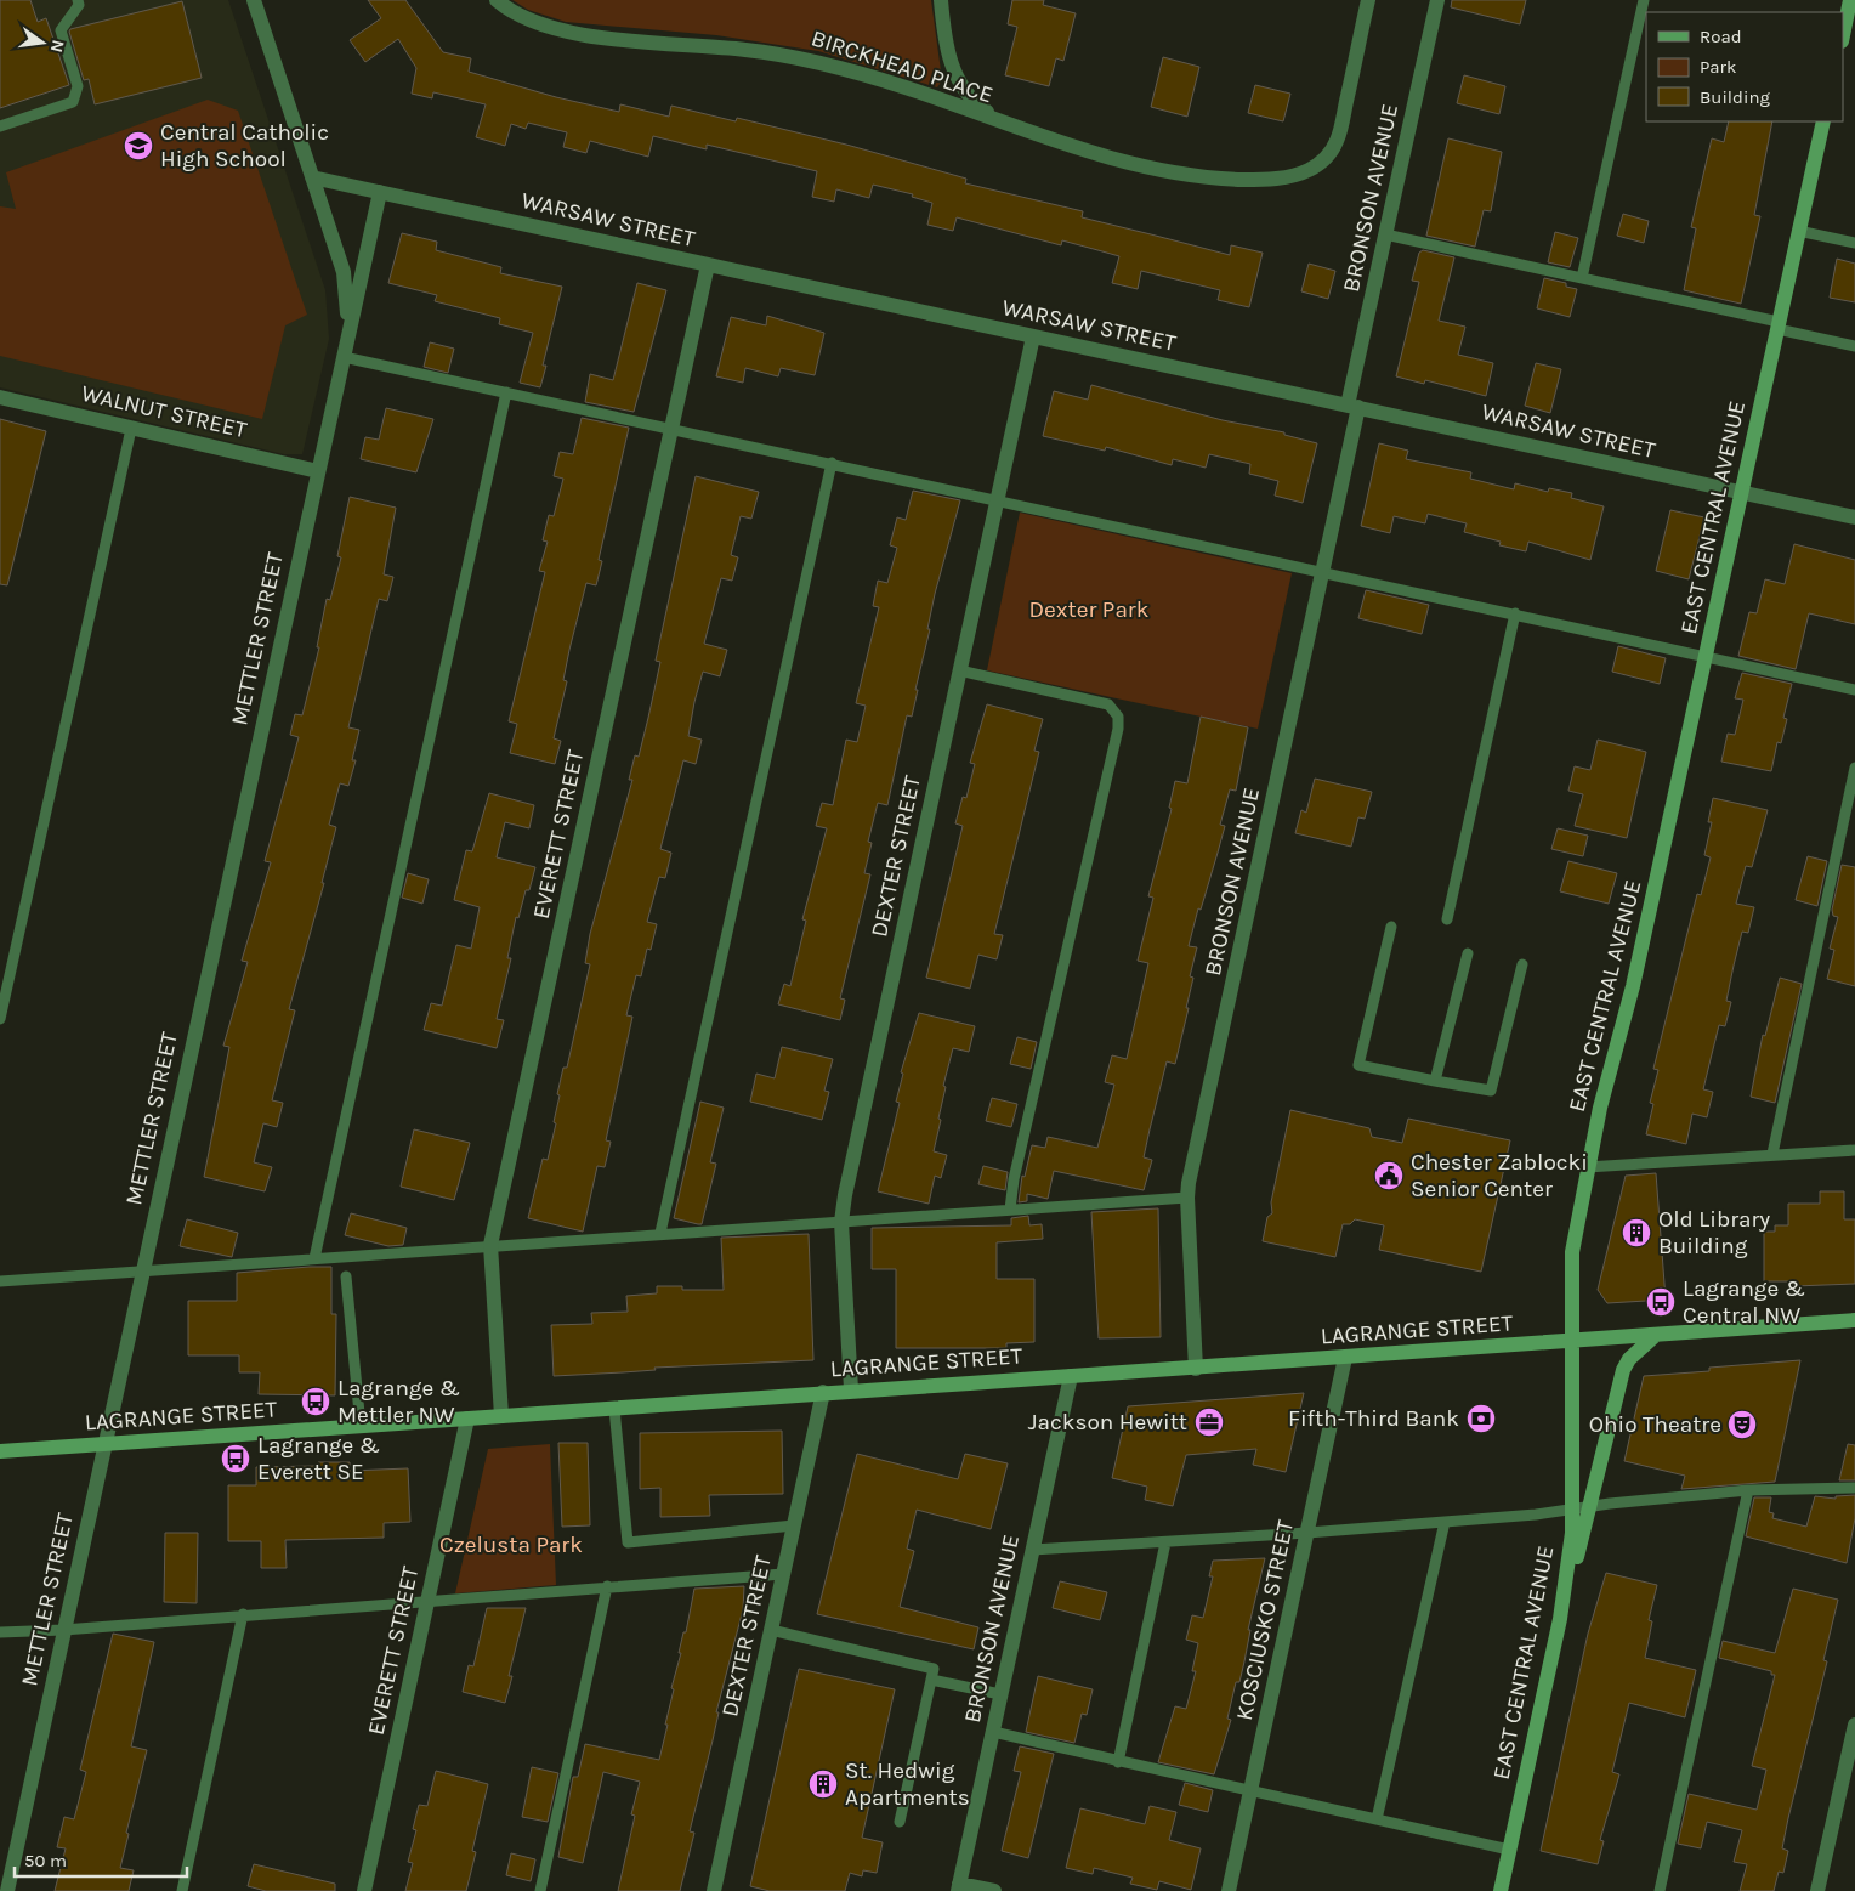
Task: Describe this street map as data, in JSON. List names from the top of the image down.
{
  "streets": {
    "street": [
      "BIRCKHEAD PLACE",
      "BRONSON AVENUE",
      "WARSAW STREET",
      "WALNUT STREET",
      "EAST CENTRAL AVENUE",
      "METTLER STREET",
      "EVERETT STREET",
      "DEXTER STREET",
      "LAGRANGE STREET",
      "KOSCIUSKO STREET"
    ]
  },
  "crossings": [
    ["BRONSON AVENUE", "WARSAW STREET"],
    ["BRONSON AVENUE", "LAGRANGE STREET"],
    ["WARSAW STREET", "EAST CENTRAL AVENUE"],
    ["WARSAW STREET", "METTLER STREET"],
    ["WARSAW STREET", "EVERETT STREET"],
    ["WARSAW STREET", "DEXTER STREET"],
    ["WALNUT STREET", "METTLER STREET"],
    ["EAST CENTRAL AVENUE", "LAGRANGE STREET"],
    ["METTLER STREET", "LAGRANGE STREET"],
    ["EVERETT STREET", "LAGRANGE STREET"],
    ["DEXTER STREET", "LAGRANGE STREET"],
    ["LAGRANGE STREET", "KOSCIUSKO STREET"]
  ],
  "parks": ["Dexter Park", "Czelusta Park"],
  "places": {
    "school or university": ["Central Catholic High School"],
    "public building": ["Chester Zablocki Senior Center"],
    "building": ["Old Library Building", "St. Hedwig Apartments"],
    "bus stop": ["Lagrange & Central NW", "Lagrange & Mettler NW", "Lagrange & Everett SE"],
    "bank": ["Fifth-Third Bank"],
    "office": ["Jackson Hewitt"],
    "theatre": ["Ohio Theatre"]
  },
  "legend": ["Road", "Park", "Building"],
  "scale_bar": "50 m",
  "north": "right"
}
